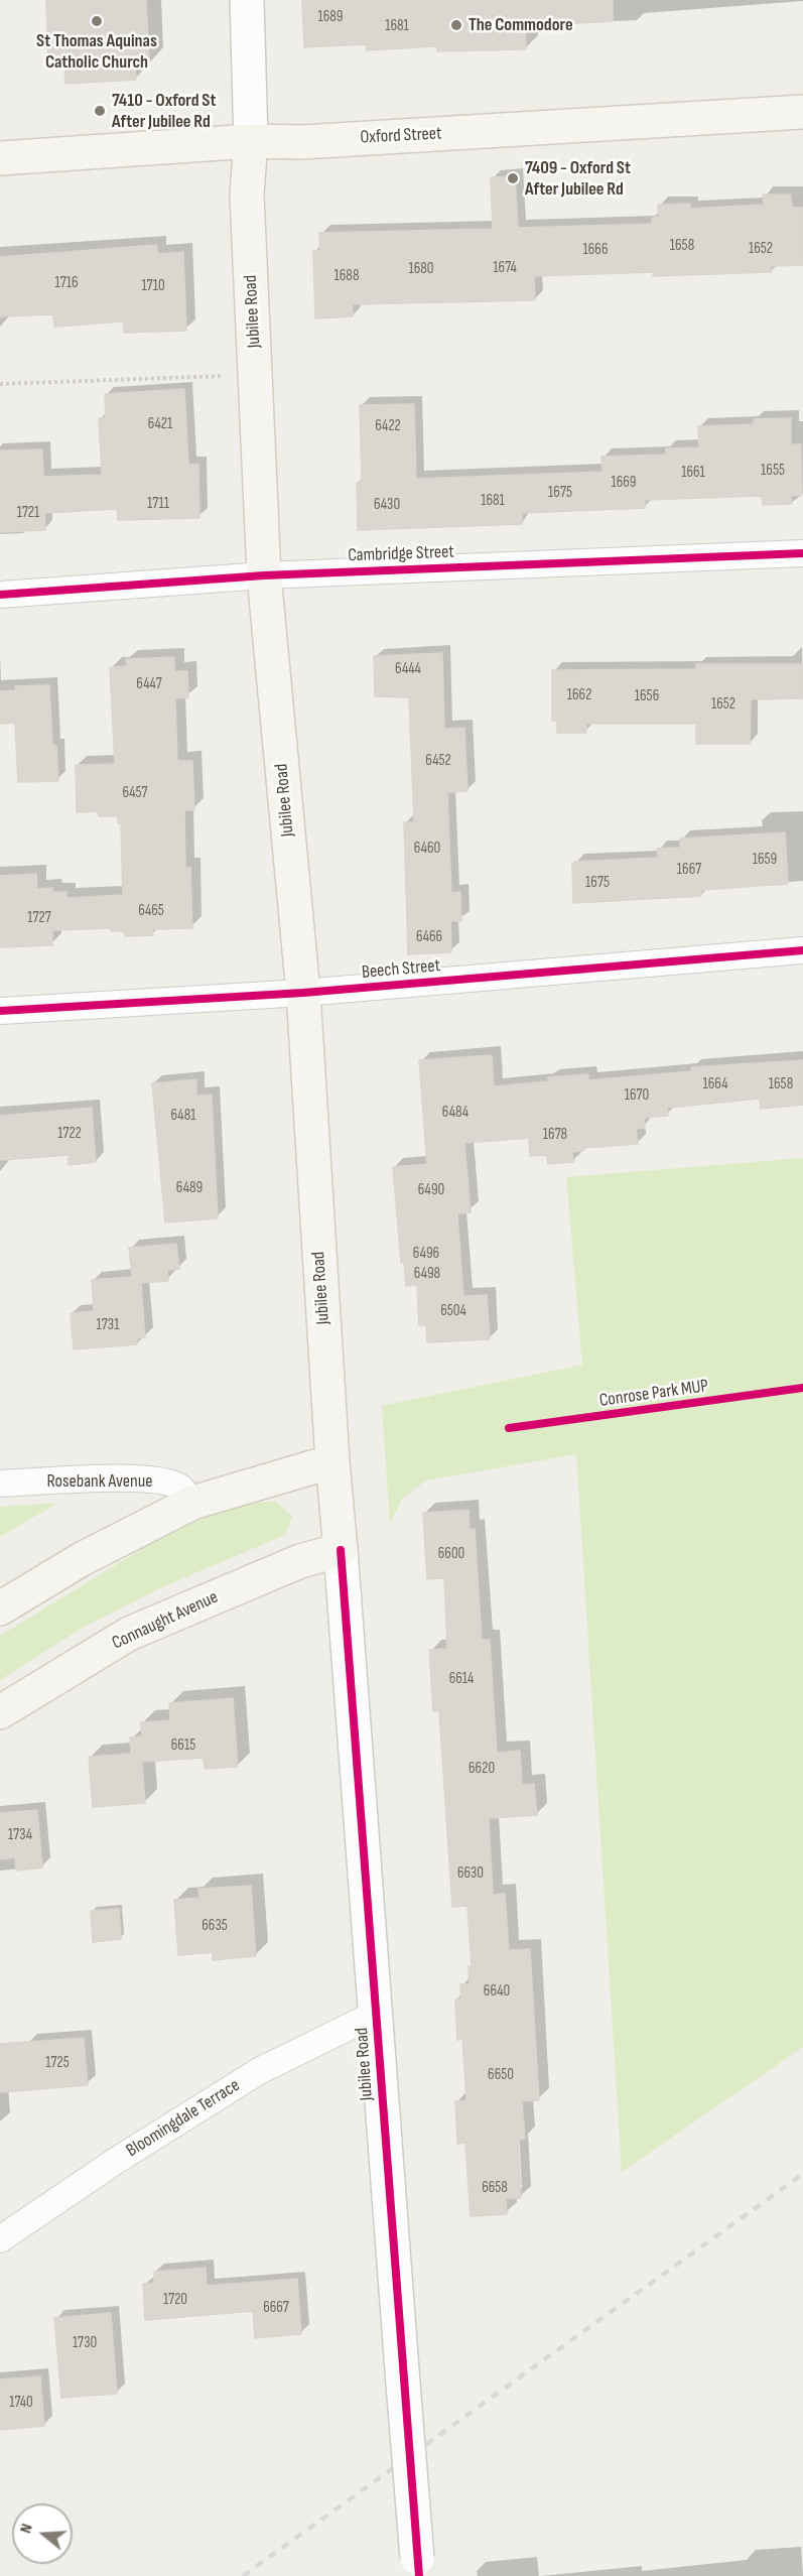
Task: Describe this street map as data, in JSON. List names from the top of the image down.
{
  "streets": {
    "main road": ["Oxford Street", "Jubilee Road", "Connaught Avenue"],
    "street": [
      "Cambridge Street",
      "Beech Street",
      "Rosebank Avenue",
      "Bloomingdale Terrace"
    ],
    "cycle path": ["Conrose Park MUP"]
  },
  "crossings": [
    ["Oxford Street", "Jubilee Road"],
    ["Jubilee Road", "Cambridge Street"],
    ["Jubilee Road", "Beech Street"],
    ["Jubilee Road", "Connaught Avenue"],
    ["Jubilee Road", "Bloomingdale Terrace"]
  ],
  "places": [
    "St Thomas Aquinas Catholic Church",
    "The Commodore",
    "7410 - Oxford St After Jubilee Rd",
    "7409 - Oxford St After Jubilee Rd"
  ],
  "house_numbers": [
    "1689",
    "1681",
    "1658",
    "1652",
    "1666",
    "1674",
    "1680",
    "1688",
    "1716",
    "1710",
    "6421",
    "6422",
    "1655",
    "1661",
    "1669",
    "1675",
    "1681",
    "1711",
    "6430",
    "1721",
    "6444",
    "6447",
    "1662",
    "1656",
    "1652",
    "6452",
    "6457",
    "6460",
    "1659",
    "1667",
    "1675",
    "6465",
    "1727",
    "6466",
    "1664",
    "1658",
    "1670",
    "6484",
    "6481",
    "1722",
    "1678",
    "6489",
    "6490",
    "6496",
    "6498",
    "6504",
    "1731",
    "6600",
    "6614",
    "6615",
    "6620",
    "1734",
    "6630",
    "6635",
    "6640",
    "1725",
    "6650",
    "6658",
    "1720",
    "6667",
    "1730",
    "1740"
  ],
  "north": "left"
}
